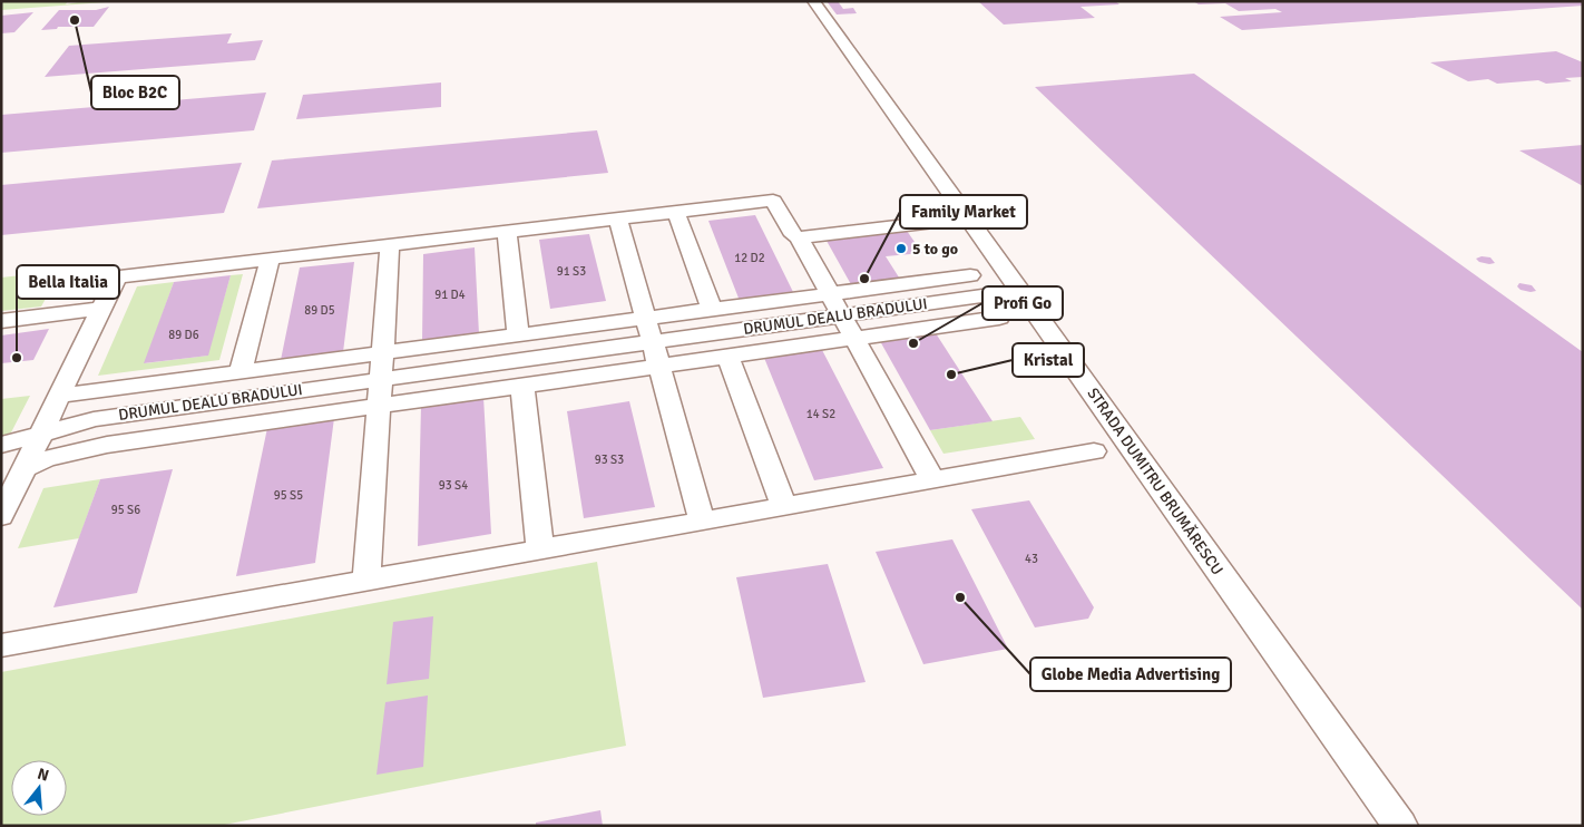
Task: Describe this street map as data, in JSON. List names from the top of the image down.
{
  "streets": {
    "street": ["DRUMUL DEALU BRADULUI", "STRADA DUMITRU BRUMĂRESCU"]
  },
  "crossings": [
    ["DRUMUL DEALU BRADULUI", "STRADA DUMITRU BRUMĂRESCU"]
  ],
  "places": [
    "Bloc B2C",
    "5 to go",
    "Family Market",
    "Profi Go",
    "Bella Italia",
    "Kristal",
    "Globe Media Advertising"
  ],
  "house_numbers": [
    "12 D2",
    "91 S3",
    "91 D4",
    "89 D5",
    "89 D6",
    "14 S2",
    "93 S3",
    "93 S4",
    "95 S5",
    "95 S6",
    "43"
  ],
  "north": "top"
}
